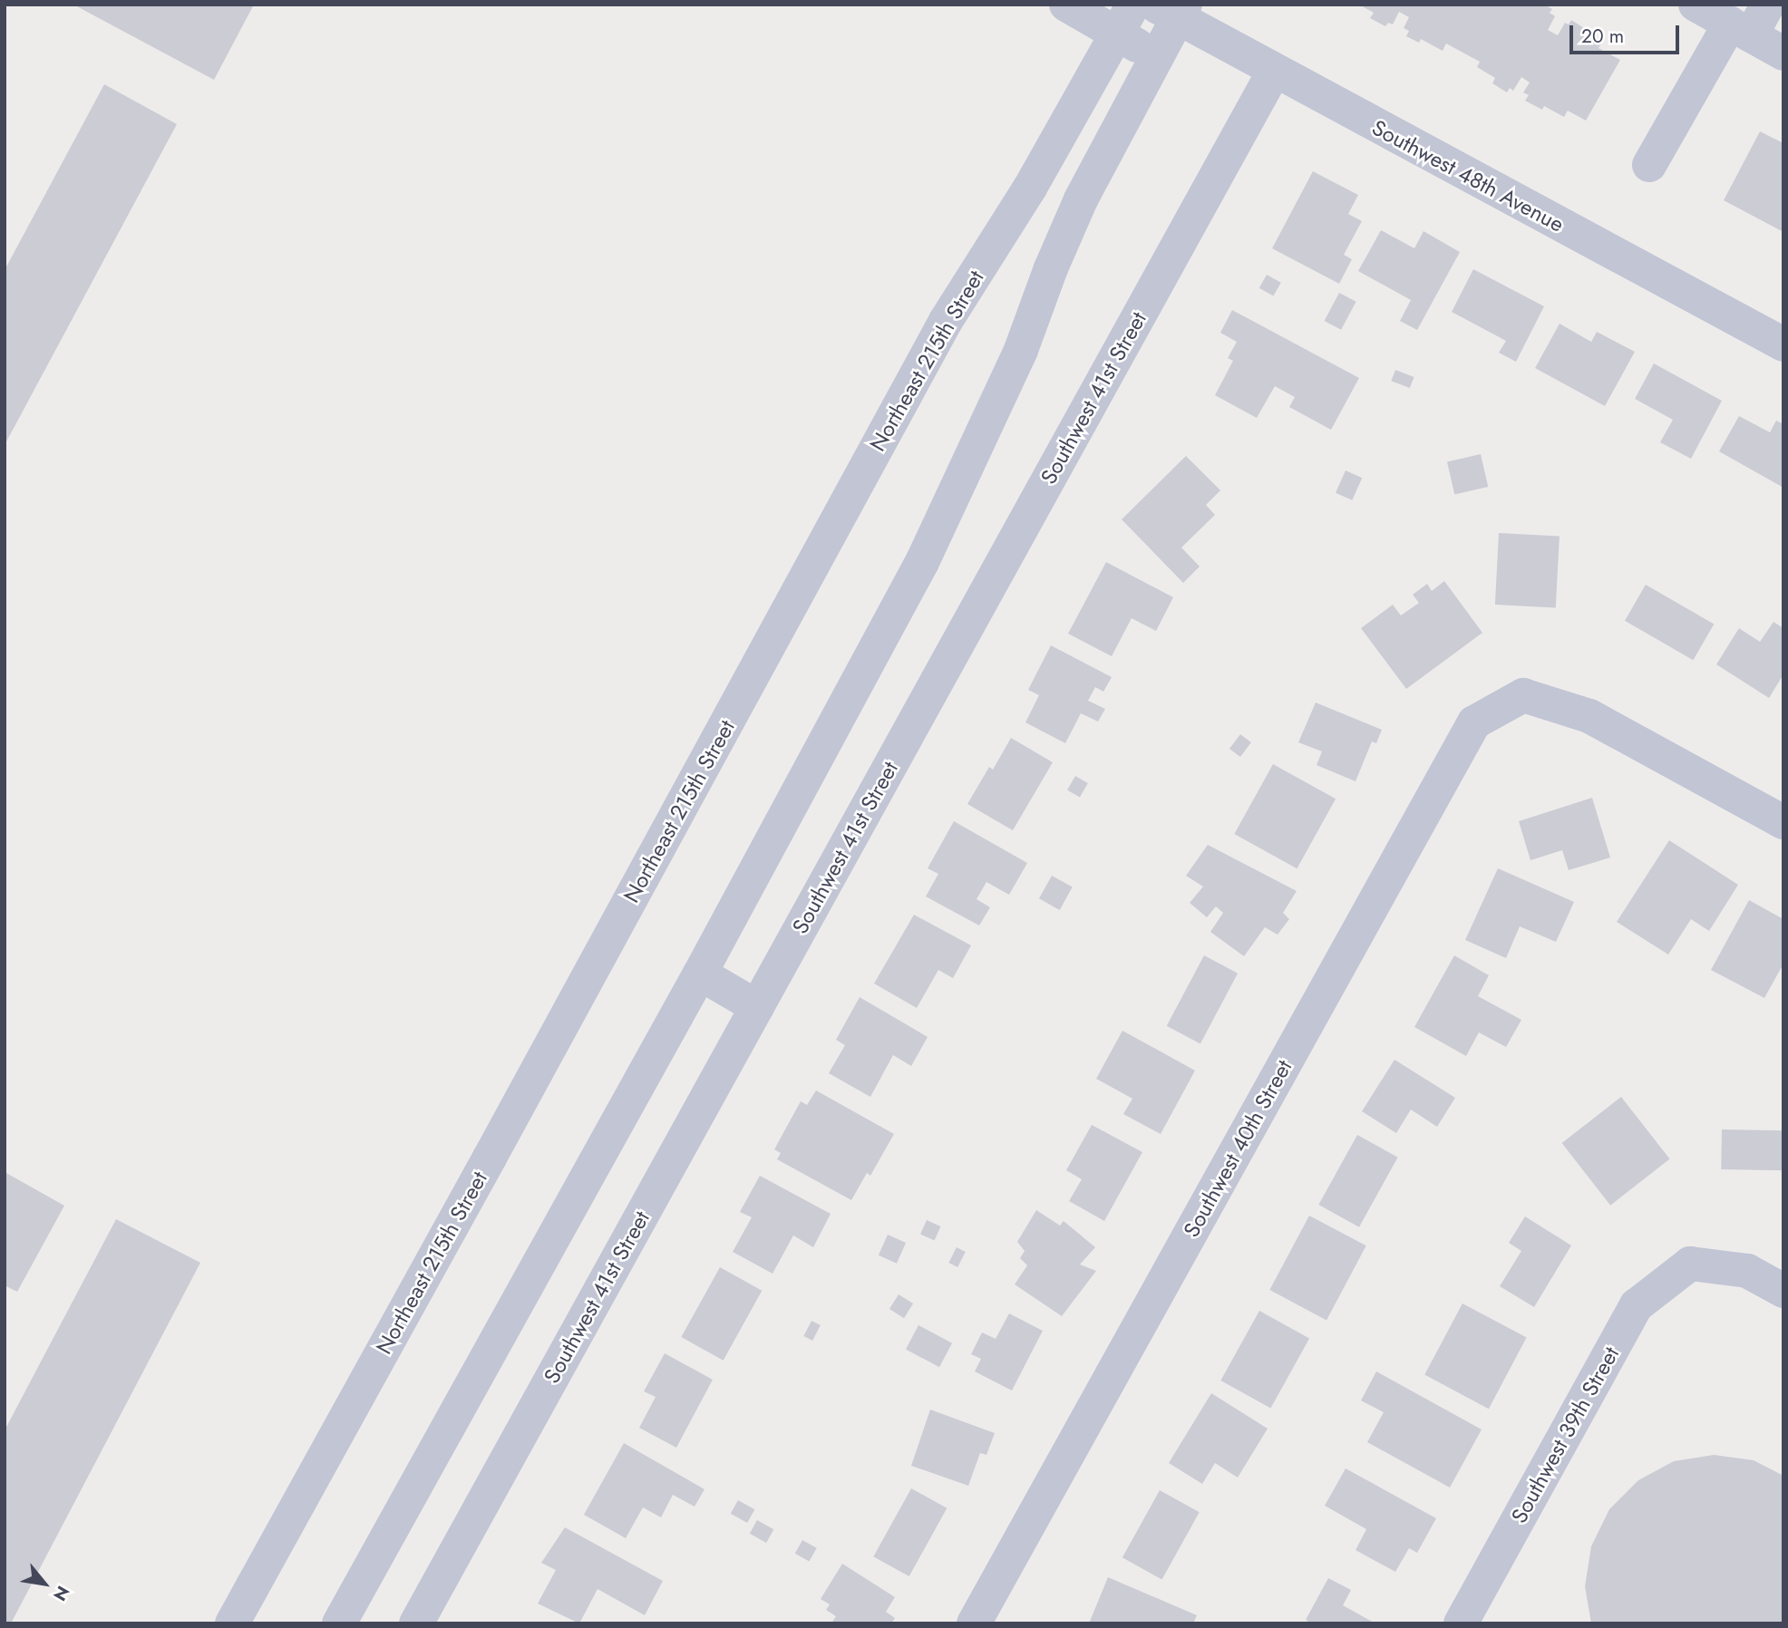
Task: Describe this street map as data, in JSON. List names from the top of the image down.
{
  "streets": {
    "street": [
      "Southwest 48th Avenue",
      "Northeast 215th Street",
      "Southwest 41st Street",
      "Southwest 40th Street",
      "Southwest 39th Street"
    ]
  },
  "crossings": [
    ["Southwest 48th Avenue", "Southwest 41st Street"]
  ],
  "scale_bar": "20 m",
  "north": "bottom right"
}
